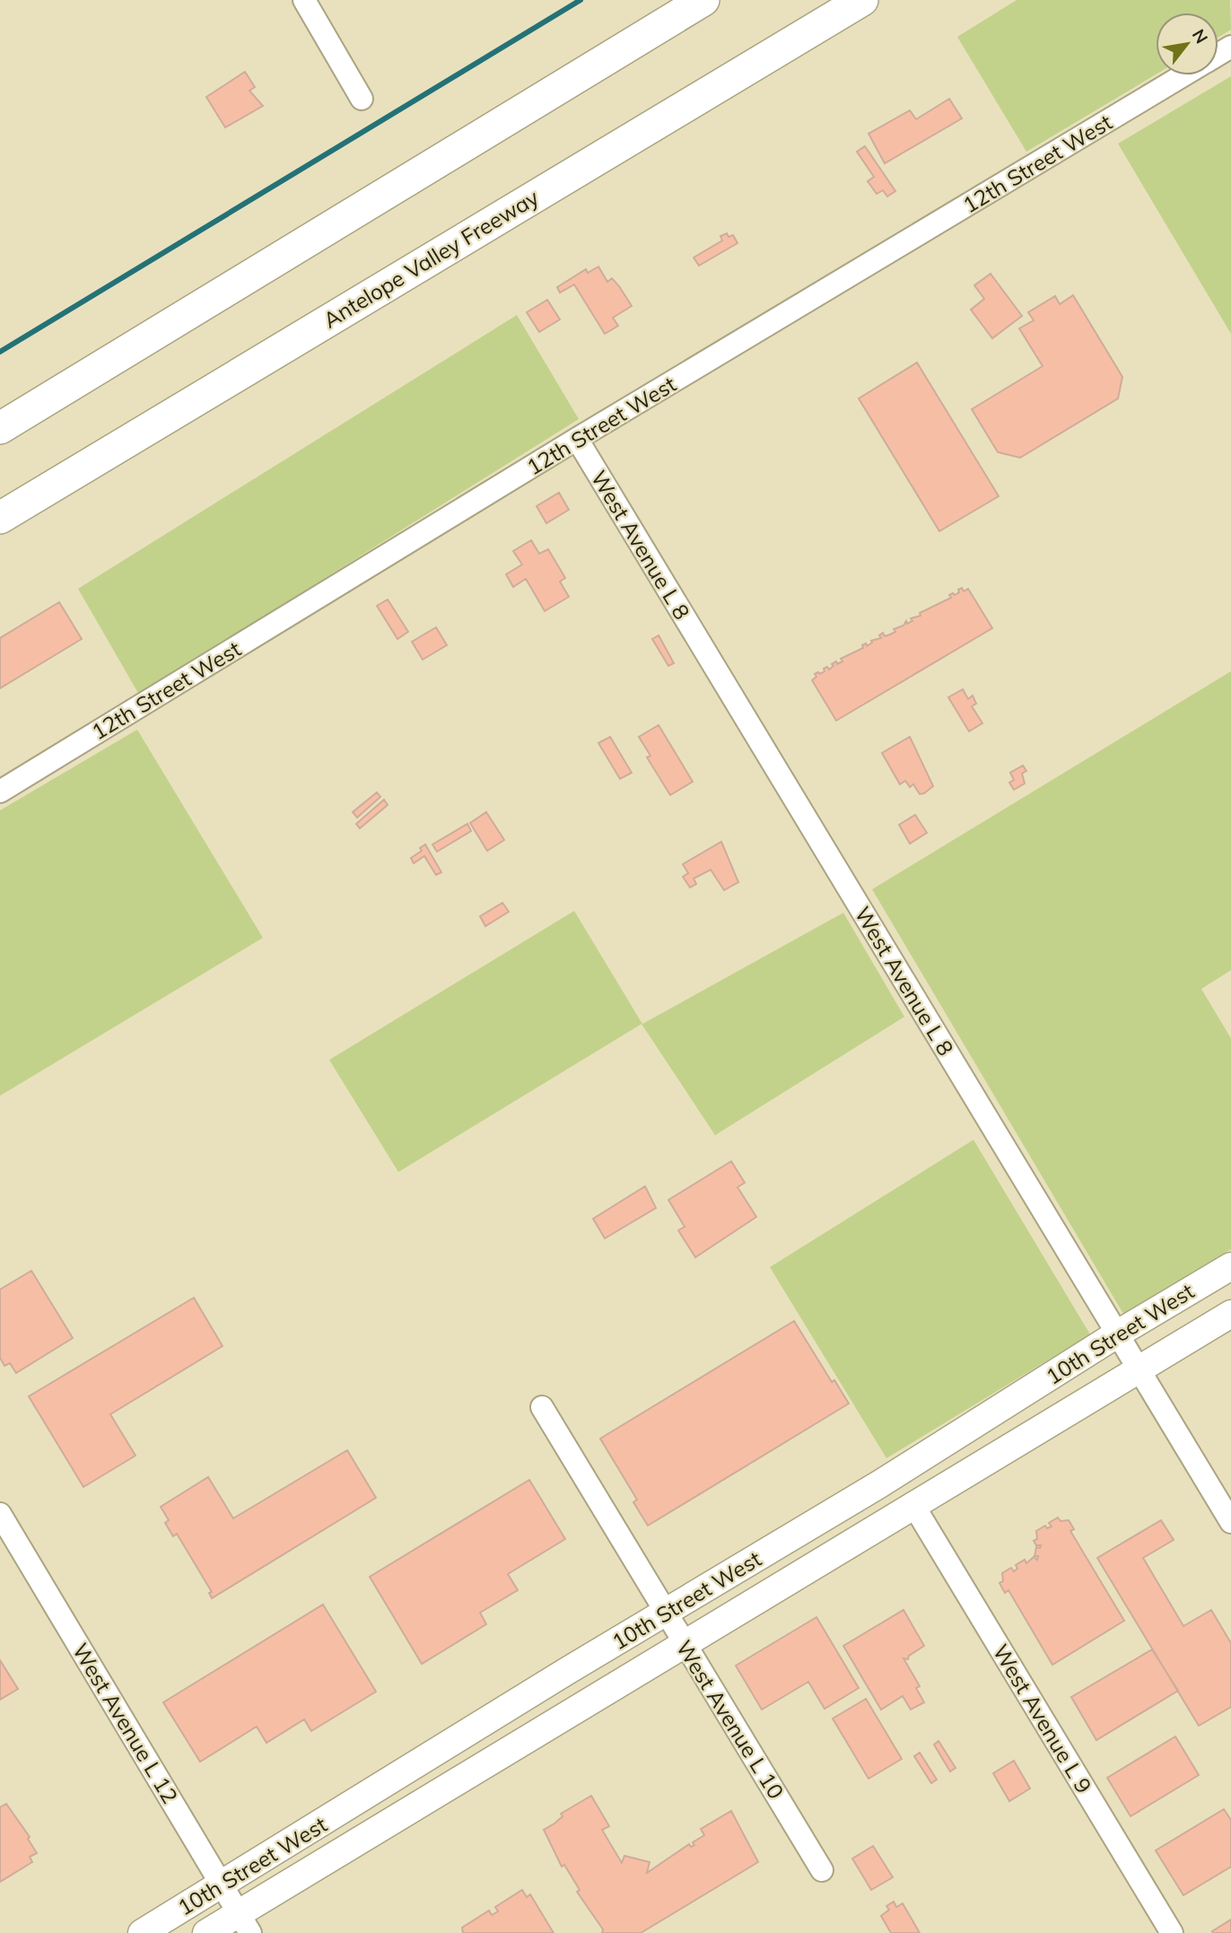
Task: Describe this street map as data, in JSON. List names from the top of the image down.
{
  "streets": {
    "highway": ["Antelope Valley Freeway"],
    "main road": ["10th Street West"],
    "street": [
      "12th Street West",
      "West Avenue L 8",
      "West Avenue L 9",
      "West Avenue L 10",
      "West Avenue L 12"
    ]
  },
  "crossings": [
    ["12th Street West", "West Avenue L 8"],
    ["West Avenue L 8", "10th Street West"],
    ["10th Street West", "West Avenue L 9"],
    ["10th Street West", "West Avenue L 10"],
    ["10th Street West", "West Avenue L 12"]
  ],
  "north": "top right"
}
